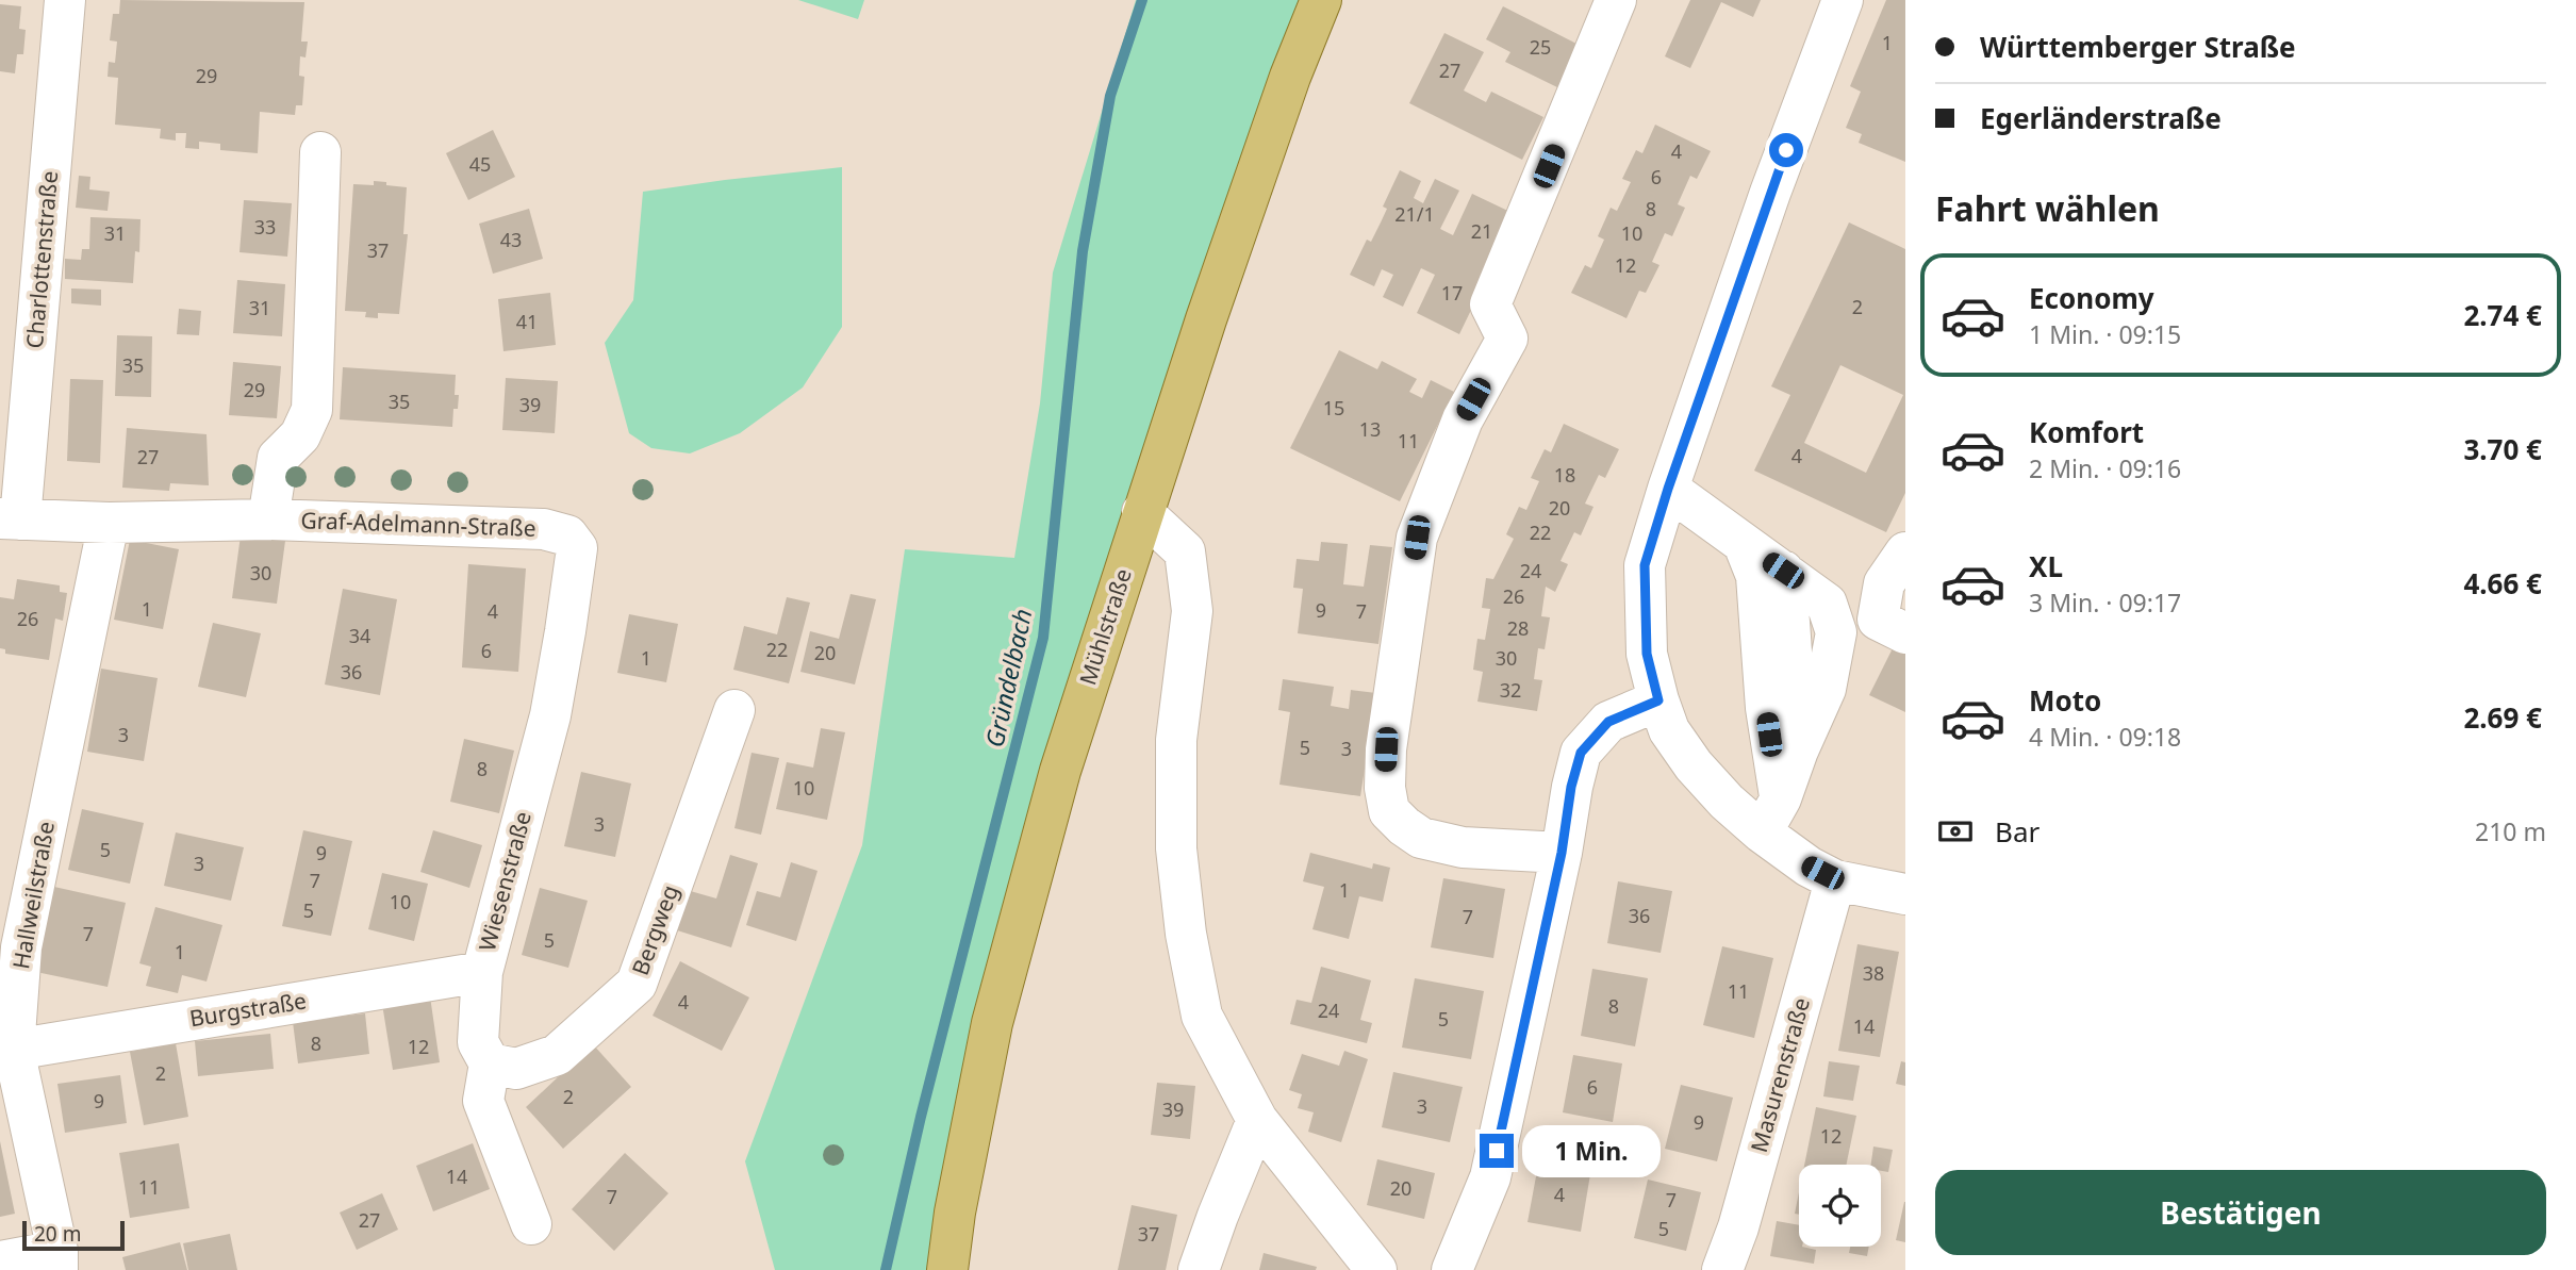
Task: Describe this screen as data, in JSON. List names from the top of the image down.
{
  "streets": {
    "main road": ["Mühlstraße"],
    "street": [
      "Charlottenstraße",
      "Graf-Adelmann-Straße",
      "Wiesenstraße",
      "Hallweilstraße",
      "Bergweg",
      "Burgstraße",
      "Masurenstraße"
    ]
  },
  "crossings": [
    ["Charlottenstraße", "Graf-Adelmann-Straße"],
    ["Graf-Adelmann-Straße", "Wiesenstraße"],
    ["Graf-Adelmann-Straße", "Hallweilstraße"],
    ["Wiesenstraße", "Bergweg"],
    ["Wiesenstraße", "Burgstraße"],
    ["Hallweilstraße", "Burgstraße"]
  ],
  "water": ["Gründelbach"],
  "house_numbers": [
    "1",
    "25",
    "27",
    "29",
    "4",
    "45",
    "6",
    "8",
    "21/1",
    "33",
    "21",
    "31",
    "10",
    "43",
    "37",
    "12",
    "17",
    "2",
    "31",
    "41",
    "35",
    "29",
    "35",
    "39",
    "15",
    "13",
    "11",
    "4",
    "27",
    "18",
    "20",
    "22",
    "24",
    "30",
    "26",
    "1",
    "9",
    "4",
    "7",
    "26",
    "28",
    "34",
    "22",
    "6",
    "20",
    "1",
    "30",
    "36",
    "32",
    "3",
    "5",
    "3",
    "8",
    "10",
    "3",
    "5",
    "9",
    "3",
    "7",
    "1",
    "10",
    "5",
    "36",
    "7",
    "7",
    "5",
    "1",
    "38",
    "11",
    "4",
    "8",
    "24",
    "5",
    "14",
    "8",
    "12",
    "2",
    "6",
    "2",
    "9",
    "3",
    "39",
    "9",
    "12",
    "14",
    "11",
    "20",
    "4",
    "7",
    "7",
    "27",
    "5",
    "37"
  ],
  "scale_bar": "20 m",
  "page": {
    "banner": ["Württemberger Straße", "Egerländerstraße"],
    "heading": "Fahrt wählen",
    "list": [
      {
        "name": "Economy",
        "note": "1 Min. · 09:15",
        "value": "2.74 €"
      },
      {
        "name": "Komfort",
        "note": "2 Min. · 09:16",
        "value": "3.70 €"
      },
      {
        "name": "XL",
        "note": "3 Min. · 09:17",
        "value": "4.66 €"
      },
      {
        "name": "Moto",
        "note": "4 Min. · 09:18",
        "value": "2.69 €"
      }
    ],
    "pay": ["Bar", "210 m"],
    "bubble": "1 Min.",
    "buttons": "Bestätigen",
    "scale": "20 m"
  }
}
